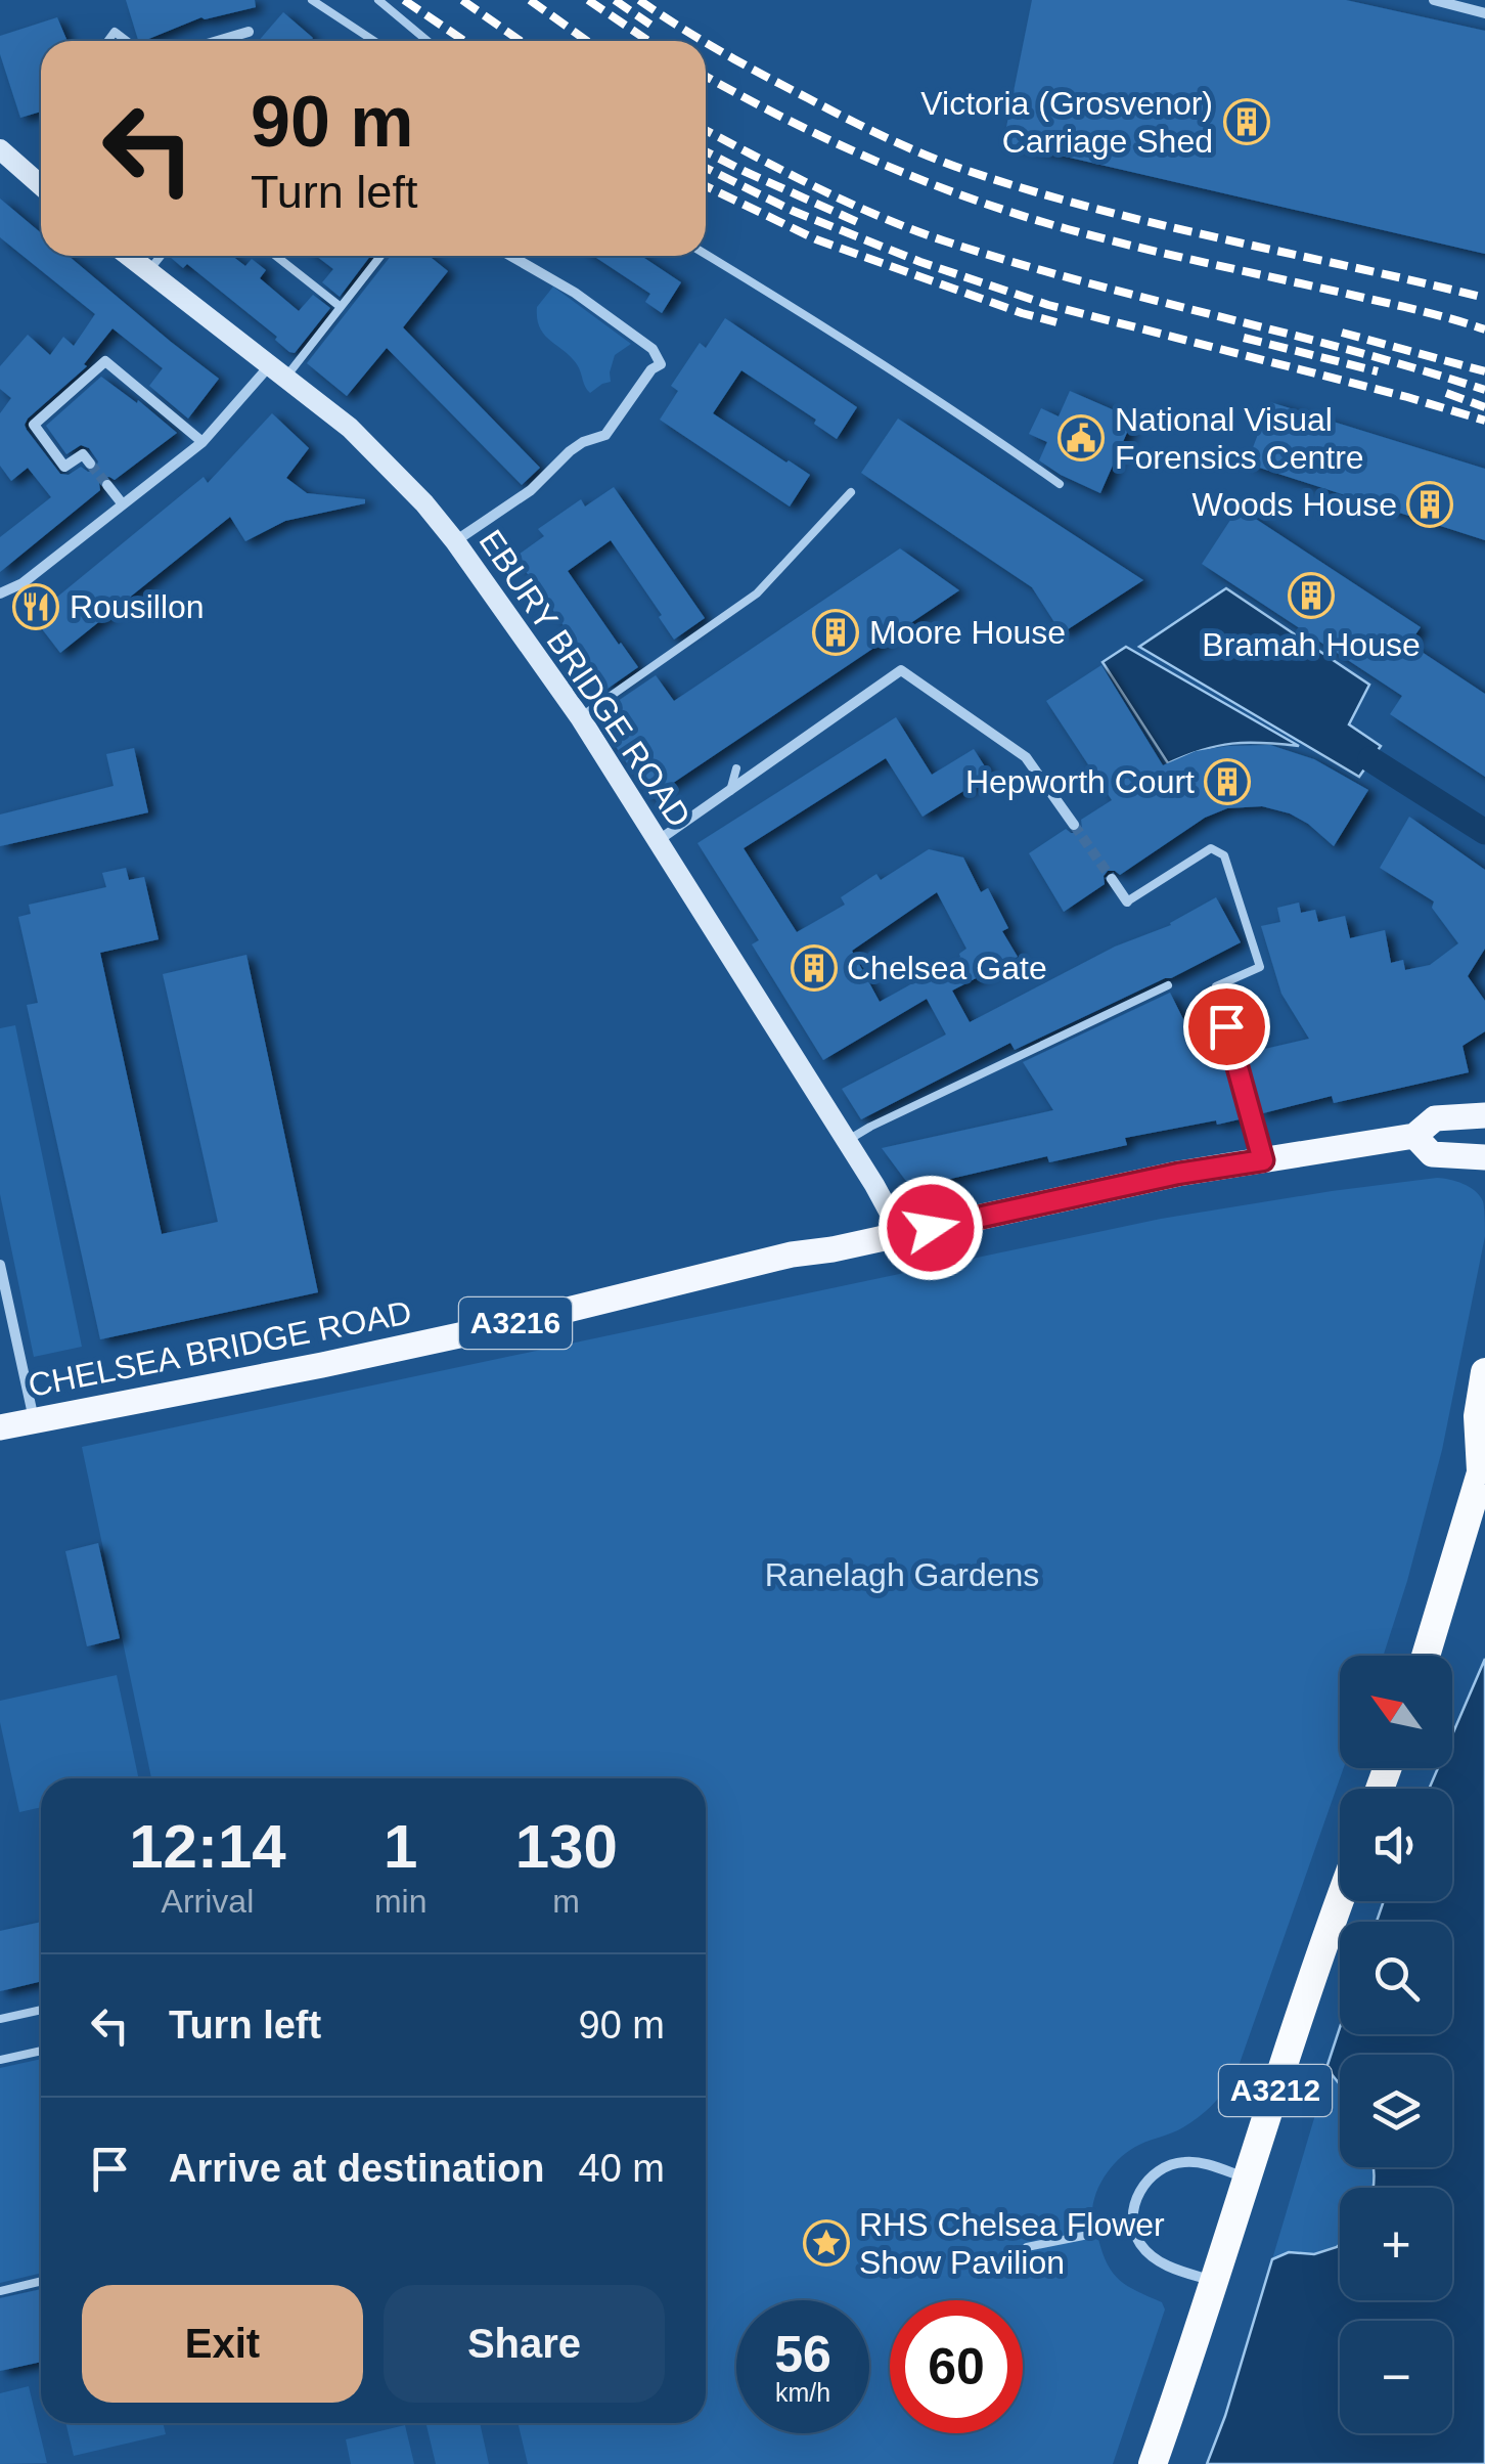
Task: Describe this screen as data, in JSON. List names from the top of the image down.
{
  "streets": {
    "highway": ["A3212"],
    "main road": ["EBURY BRIDGE ROAD", "A3216", "CHELSEA BRIDGE ROAD"]
  },
  "crossings": [
    ["EBURY BRIDGE ROAD", "CHELSEA BRIDGE ROAD"]
  ],
  "parks": ["Ranelagh Gardens"],
  "places": {
    "building": [
      "Victoria (Grosvenor) Carriage Shed",
      "Woods House",
      "Bramah House",
      "Moore House",
      "Hepworth Court",
      "Chelsea Gate"
    ],
    "public building": ["National Visual Forensics Centre"],
    "restaurant": ["Rousillon"],
    "place": ["RHS Chelsea Flower Show Pavilion"]
  },
  "north": "top left",
  "page": {
    "turn": ["90 m", "Turn left"],
    "map_buttons": ["+", "−"],
    "eta": [
      "12:14",
      "Arrival",
      "1",
      "min",
      "130",
      "m"
    ],
    "list": [
      {
        "name": "Turn left",
        "value": "90 m"
      },
      {
        "name": "Arrive at destination",
        "value": "40 m"
      }
    ],
    "buttons": ["Exit", "Share"],
    "speed": "56 km/h",
    "limit": "60"
  }
}
